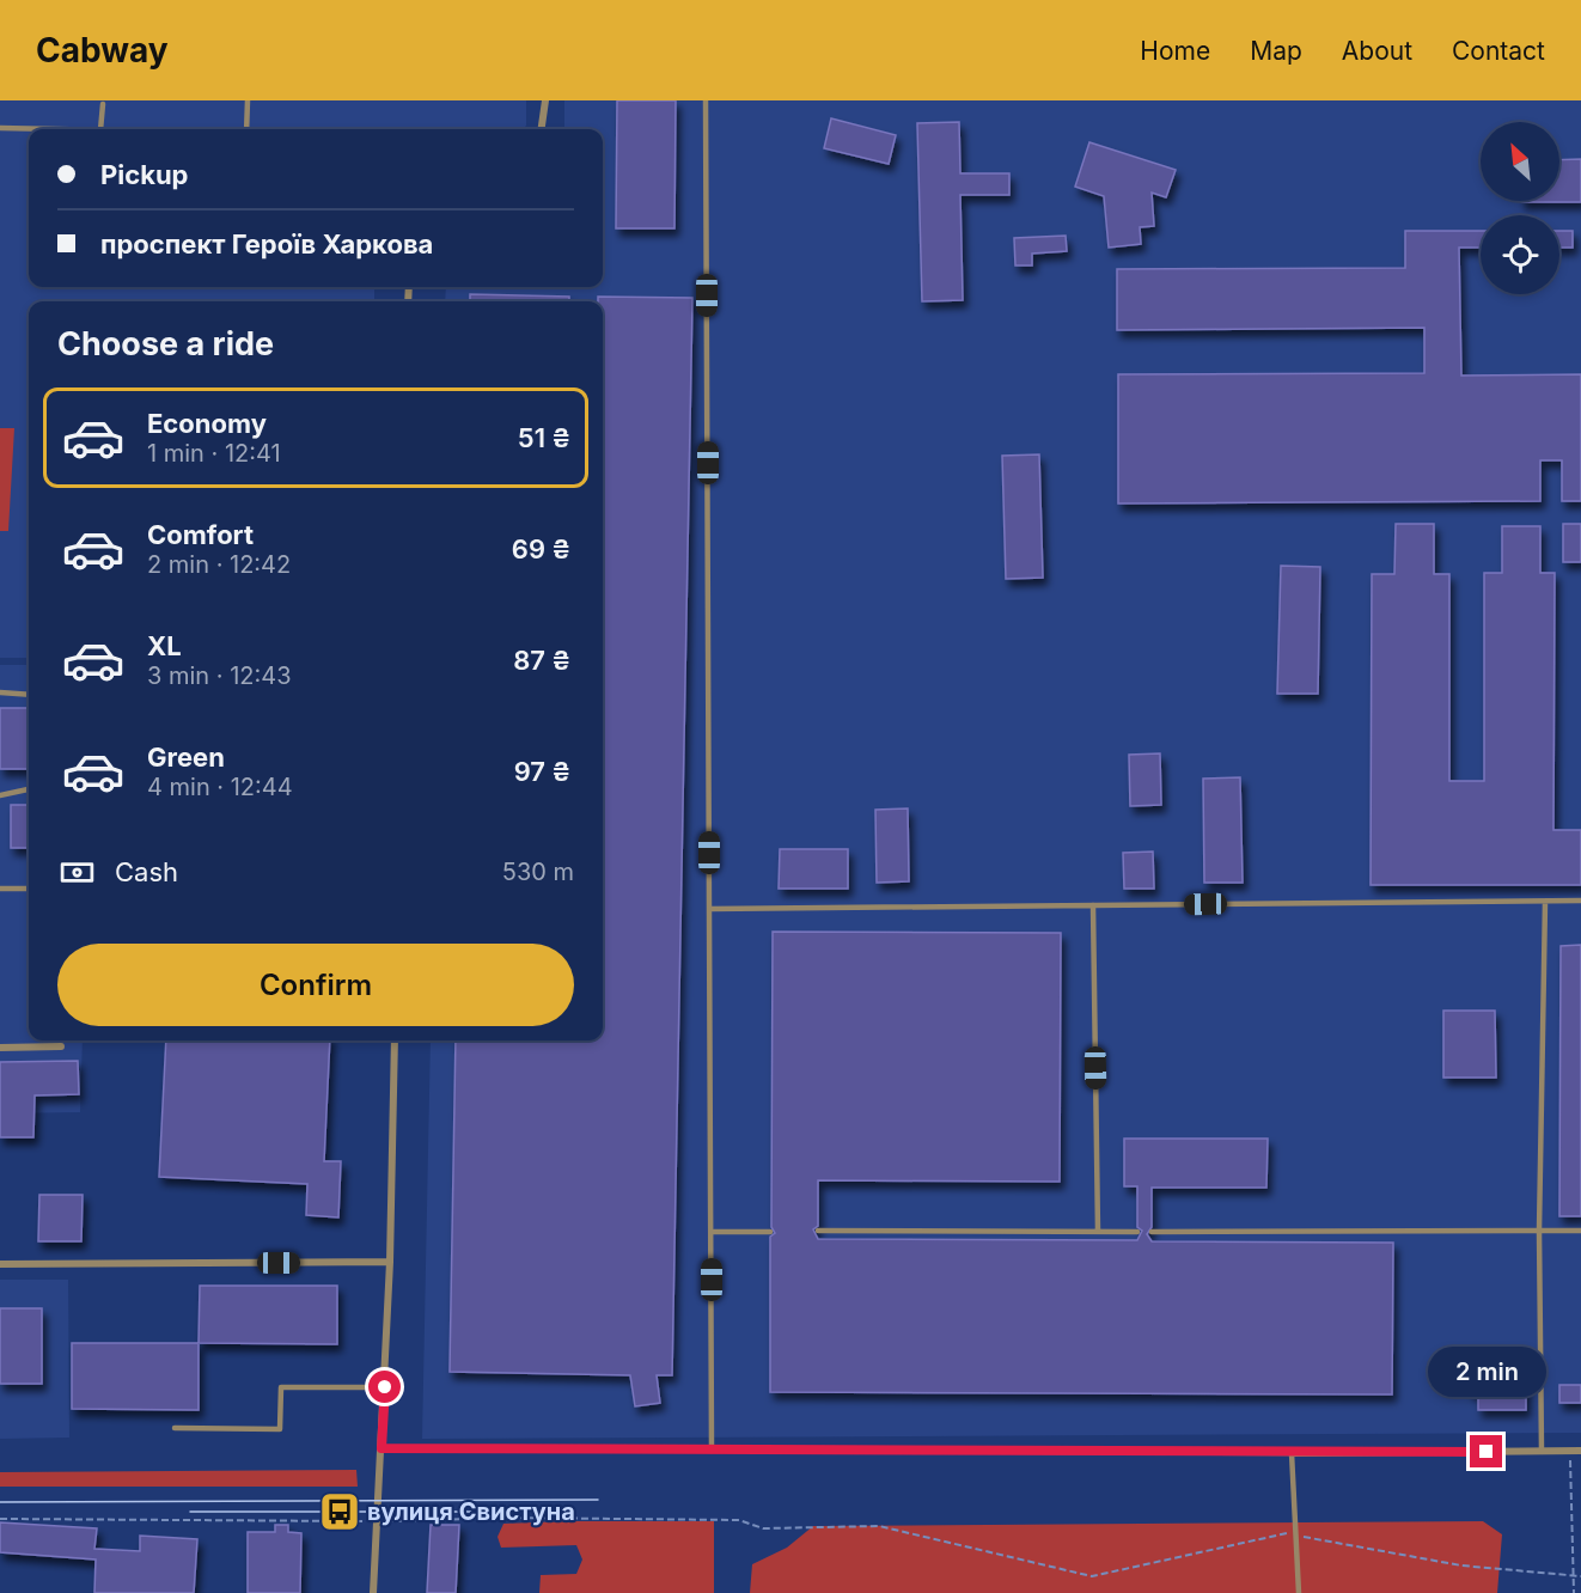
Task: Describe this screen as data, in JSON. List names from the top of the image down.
{
  "places": {
    "bus stop": ["вулиця Свистуна"]
  },
  "north": "top left",
  "page": {
    "header": "Cabway",
    "nav": [
      "Home",
      "Map",
      "About",
      "Contact"
    ],
    "banner": ["Pickup", "проспект Героїв Харкова"],
    "heading": "Choose a ride",
    "list": [
      {
        "name": "Economy",
        "note": "1 min · 12:41",
        "value": "51 ₴"
      },
      {
        "name": "Comfort",
        "note": "2 min · 12:42",
        "value": "69 ₴"
      },
      {
        "name": "XL",
        "note": "3 min · 12:43",
        "value": "87 ₴"
      },
      {
        "name": "Green",
        "note": "4 min · 12:44",
        "value": "97 ₴"
      }
    ],
    "pay": ["Cash", "530 m"],
    "buttons": "Confirm",
    "bubble": "2 min"
  }
}
